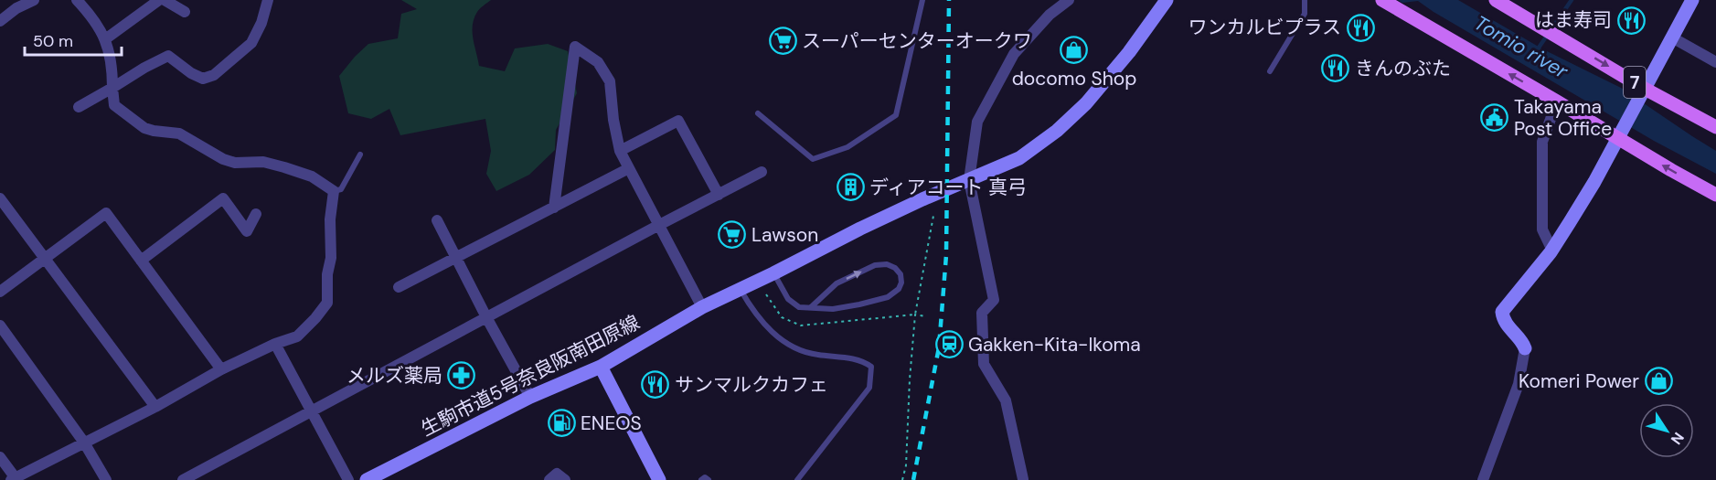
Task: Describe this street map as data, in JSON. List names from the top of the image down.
{
  "streets": {
    "main road": ["7"],
    "street": ["生駒市道5号奈良阪南田原線"]
  },
  "water": ["Tomio river"],
  "places": {
    "restaurant": [
      "はま寿司",
      "ワンカルビプラス",
      "きんのぶた",
      "サンマルクカフェ"
    ],
    "supermarket": ["スーパーセンターオークワ", "Lawson"],
    "shop": ["docomo Shop", "Komeri Power"],
    "public building": ["Takayama Post Office"],
    "building": ["ディアコート 真弓"],
    "station": ["Gakken-Kita-Ikoma"],
    "pharmacy": ["メルズ薬局"],
    "fuel station": ["ENEOS"]
  },
  "scale_bar": "50 m",
  "north": "bottom right"
}
